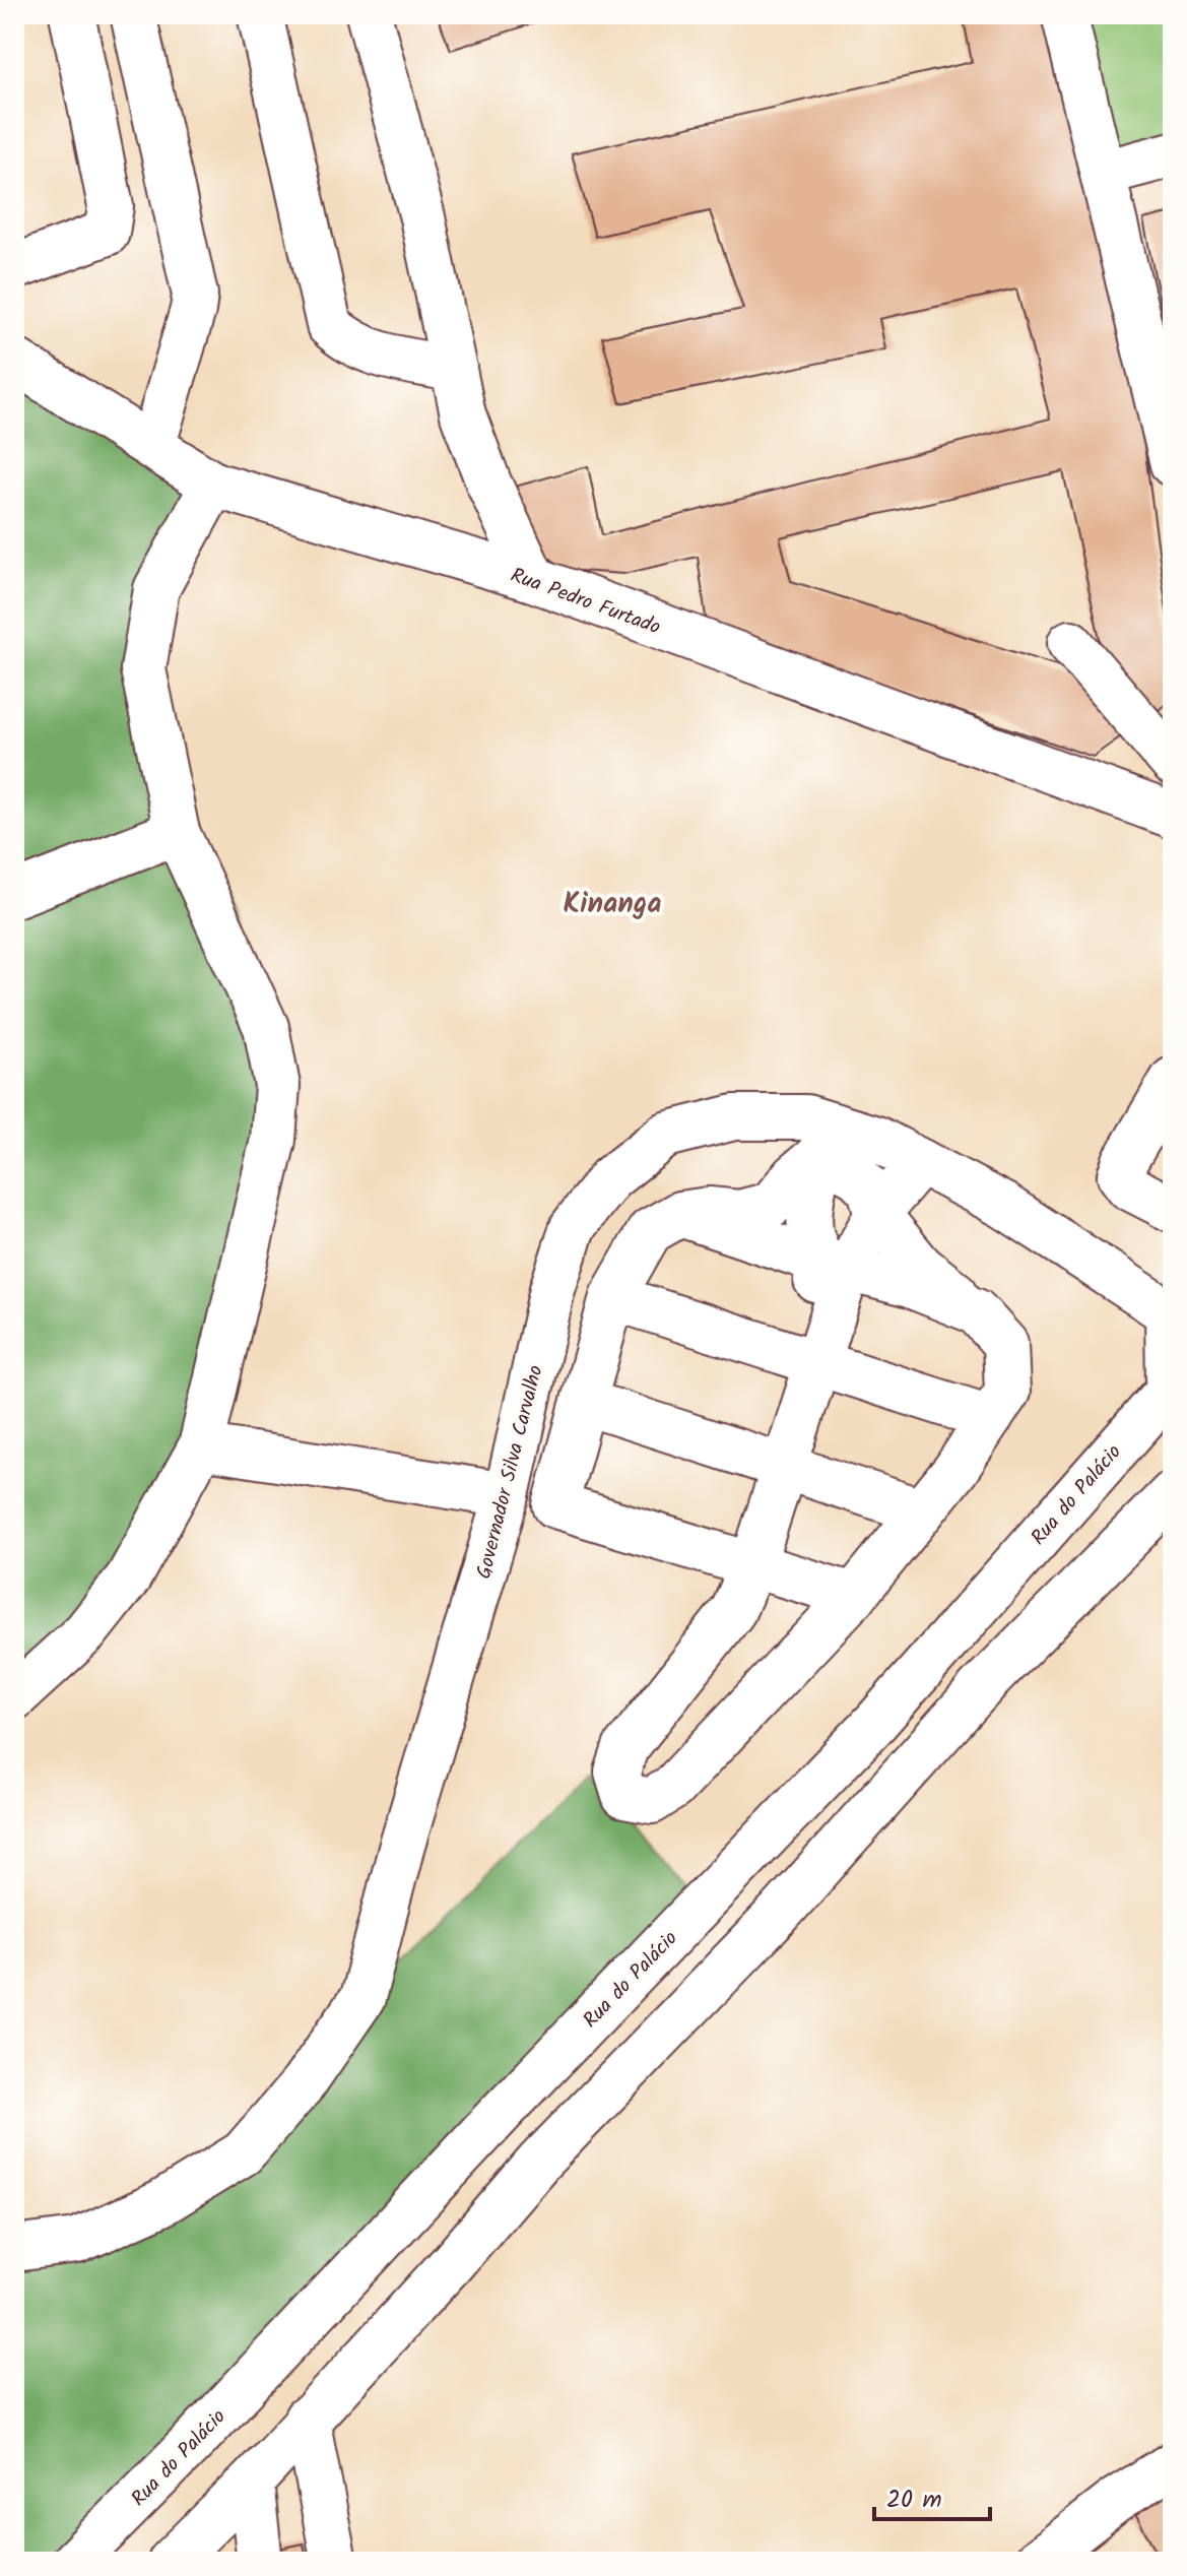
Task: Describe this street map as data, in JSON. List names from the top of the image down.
{
  "streets": {
    "street": ["Rua Pedro Furtado", "Governador Silva Carvalho", "Rua do Palácio"]
  },
  "districts": ["Kinanga"],
  "scale_bar": "20 m"
}
